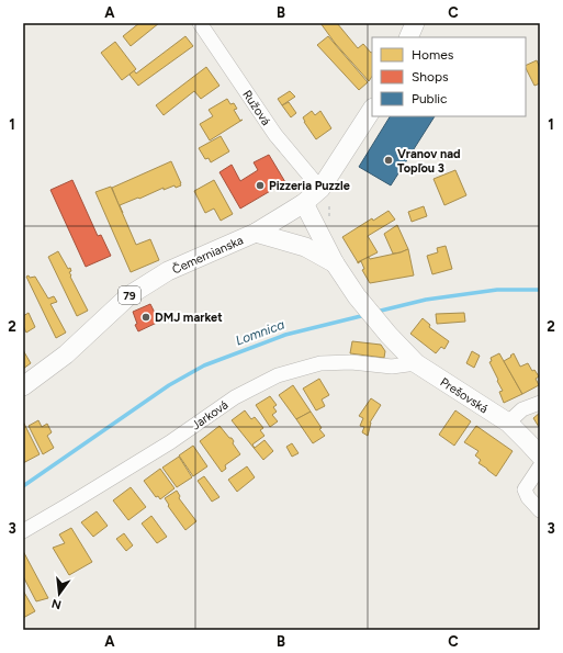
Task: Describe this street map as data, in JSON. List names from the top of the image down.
{
  "streets": {
    "main road": ["Čemernianska", "79", "Prešovská"],
    "street": ["Ružová", "Jarková"]
  },
  "crossings": [
    ["Ružová", "Čemernianska"],
    ["Čemernianska", "Prešovská"],
    ["Prešovská", "Jarková"]
  ],
  "water": ["Lomnica"],
  "places": ["Vranov nad Topľou 3", "Pizzeria Puzzle", "DMJ market"],
  "legend": ["Homes", "Shops", "Public"],
  "north": "bottom",
  "grid": {
    "columns": ["A", "B", "C"],
    "rows": ["1", "2", "3"]
  }
}
